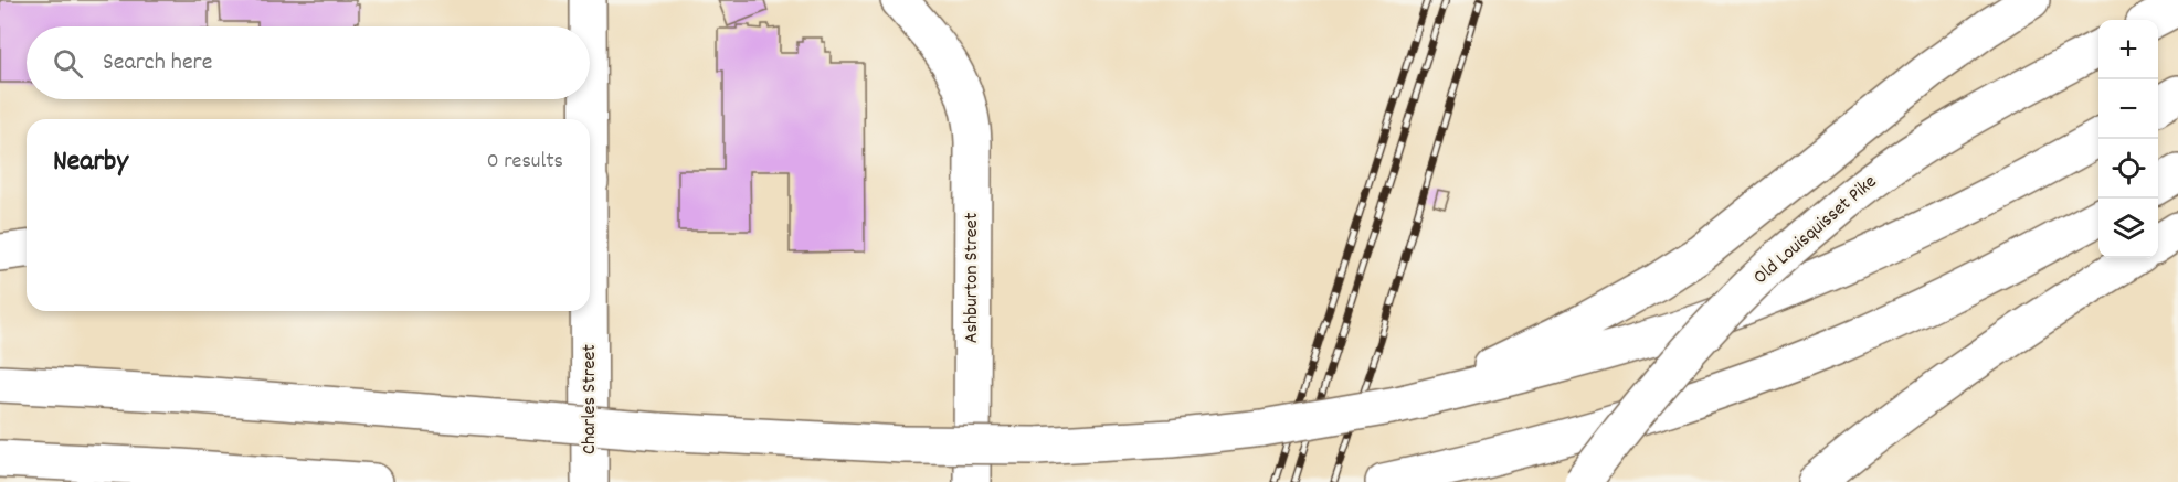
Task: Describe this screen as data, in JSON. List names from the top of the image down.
{
  "streets": {
    "main road": ["Old Louisquisset Pike", "Ashburton Street", "Charles Street"]
  },
  "page": {
    "map_buttons": ["+", "−"],
    "search": "Search here",
    "heading": ["Nearby", "0 results"]
  }
}
